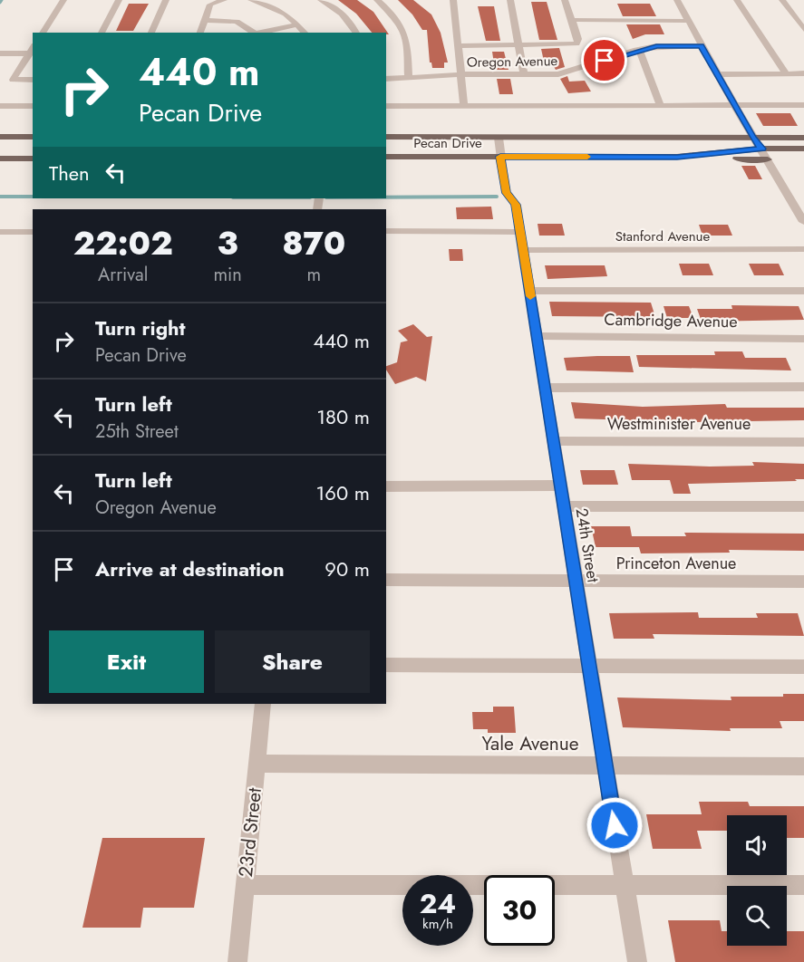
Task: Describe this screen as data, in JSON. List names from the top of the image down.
{
  "streets": {
    "main road": ["Pecan Drive"],
    "street": [
      "Oregon Avenue",
      "Stanford Avenue",
      "Cambridge Avenue",
      "Westminister Avenue",
      "24th Street",
      "Princeton Avenue",
      "Yale Avenue",
      "23rd Street"
    ]
  },
  "crossings": [
    ["Pecan Drive", "24th Street"],
    ["Stanford Avenue", "24th Street"],
    ["Cambridge Avenue", "24th Street"],
    ["Westminister Avenue", "24th Street"],
    ["24th Street", "Princeton Avenue"],
    ["24th Street", "Yale Avenue"],
    ["Yale Avenue", "23rd Street"]
  ],
  "page": {
    "turn": ["440 m", "Pecan Drive"],
    "then": "Then",
    "eta": [
      "22:02",
      "Arrival",
      "3",
      "min",
      "870",
      "m"
    ],
    "list": [
      {
        "name": "Turn right",
        "note": "Pecan Drive",
        "value": "440 m"
      },
      {
        "name": "Turn left",
        "note": "25th Street",
        "value": "180 m"
      },
      {
        "name": "Turn left",
        "note": "Oregon Avenue",
        "value": "160 m"
      },
      {
        "name": "Arrive at destination",
        "value": "90 m"
      }
    ],
    "buttons": ["Exit", "Share"],
    "speed": "24 km/h",
    "limit": "30"
  }
}
